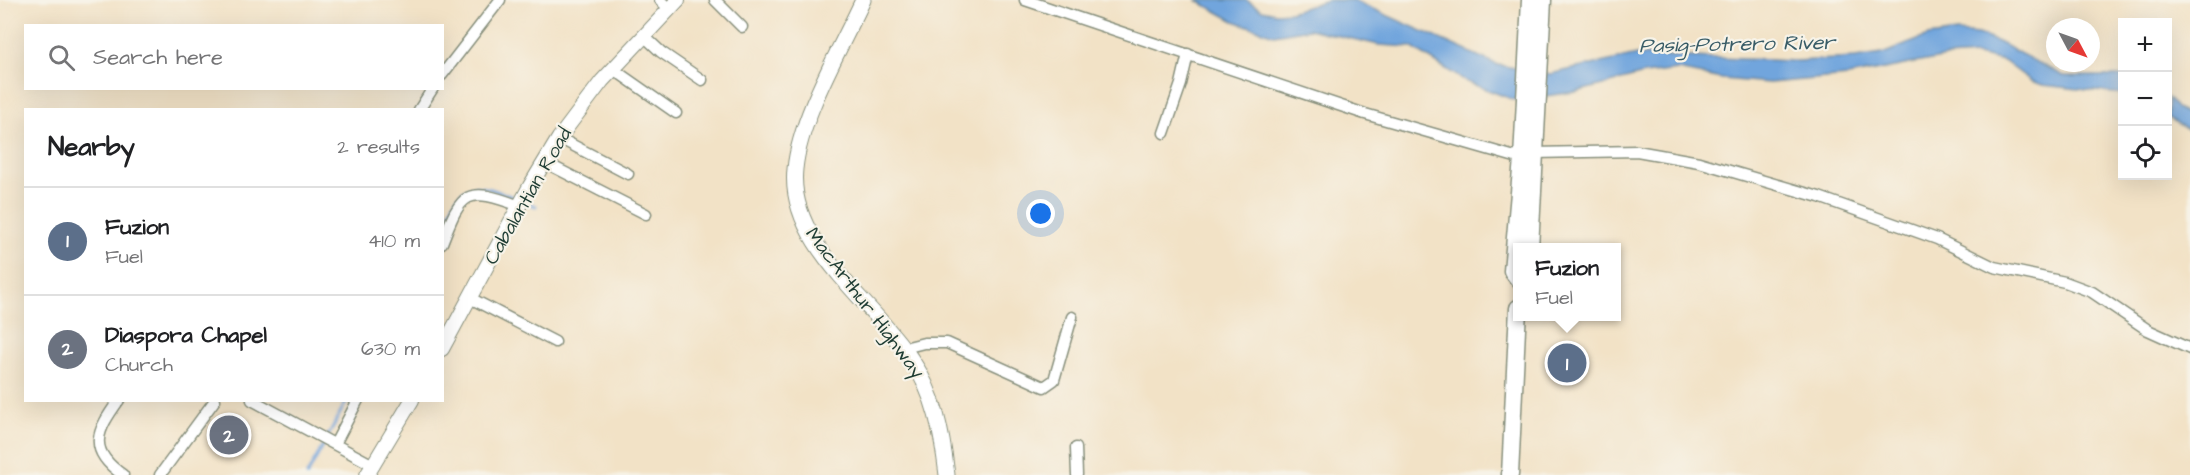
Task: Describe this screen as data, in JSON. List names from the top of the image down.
{
  "streets": {
    "main road": ["MacArthur Highway"],
    "street": ["Cabalantian Road"]
  },
  "water": ["Pasig-Potrero River"],
  "north": "bottom right",
  "page": {
    "map_buttons": ["+", "−"],
    "search": "Search here",
    "heading": ["Nearby", "2 results"],
    "list": [
      {
        "mark": "1",
        "name": "Fuzion",
        "note": "Fuel",
        "value": "410 m"
      },
      {
        "mark": "2",
        "name": "Diaspora Chapel",
        "note": "Church",
        "value": "630 m"
      }
    ],
    "popup": ["Fuzion", "Fuel"],
    "pins": ["1", "2"]
  }
}
